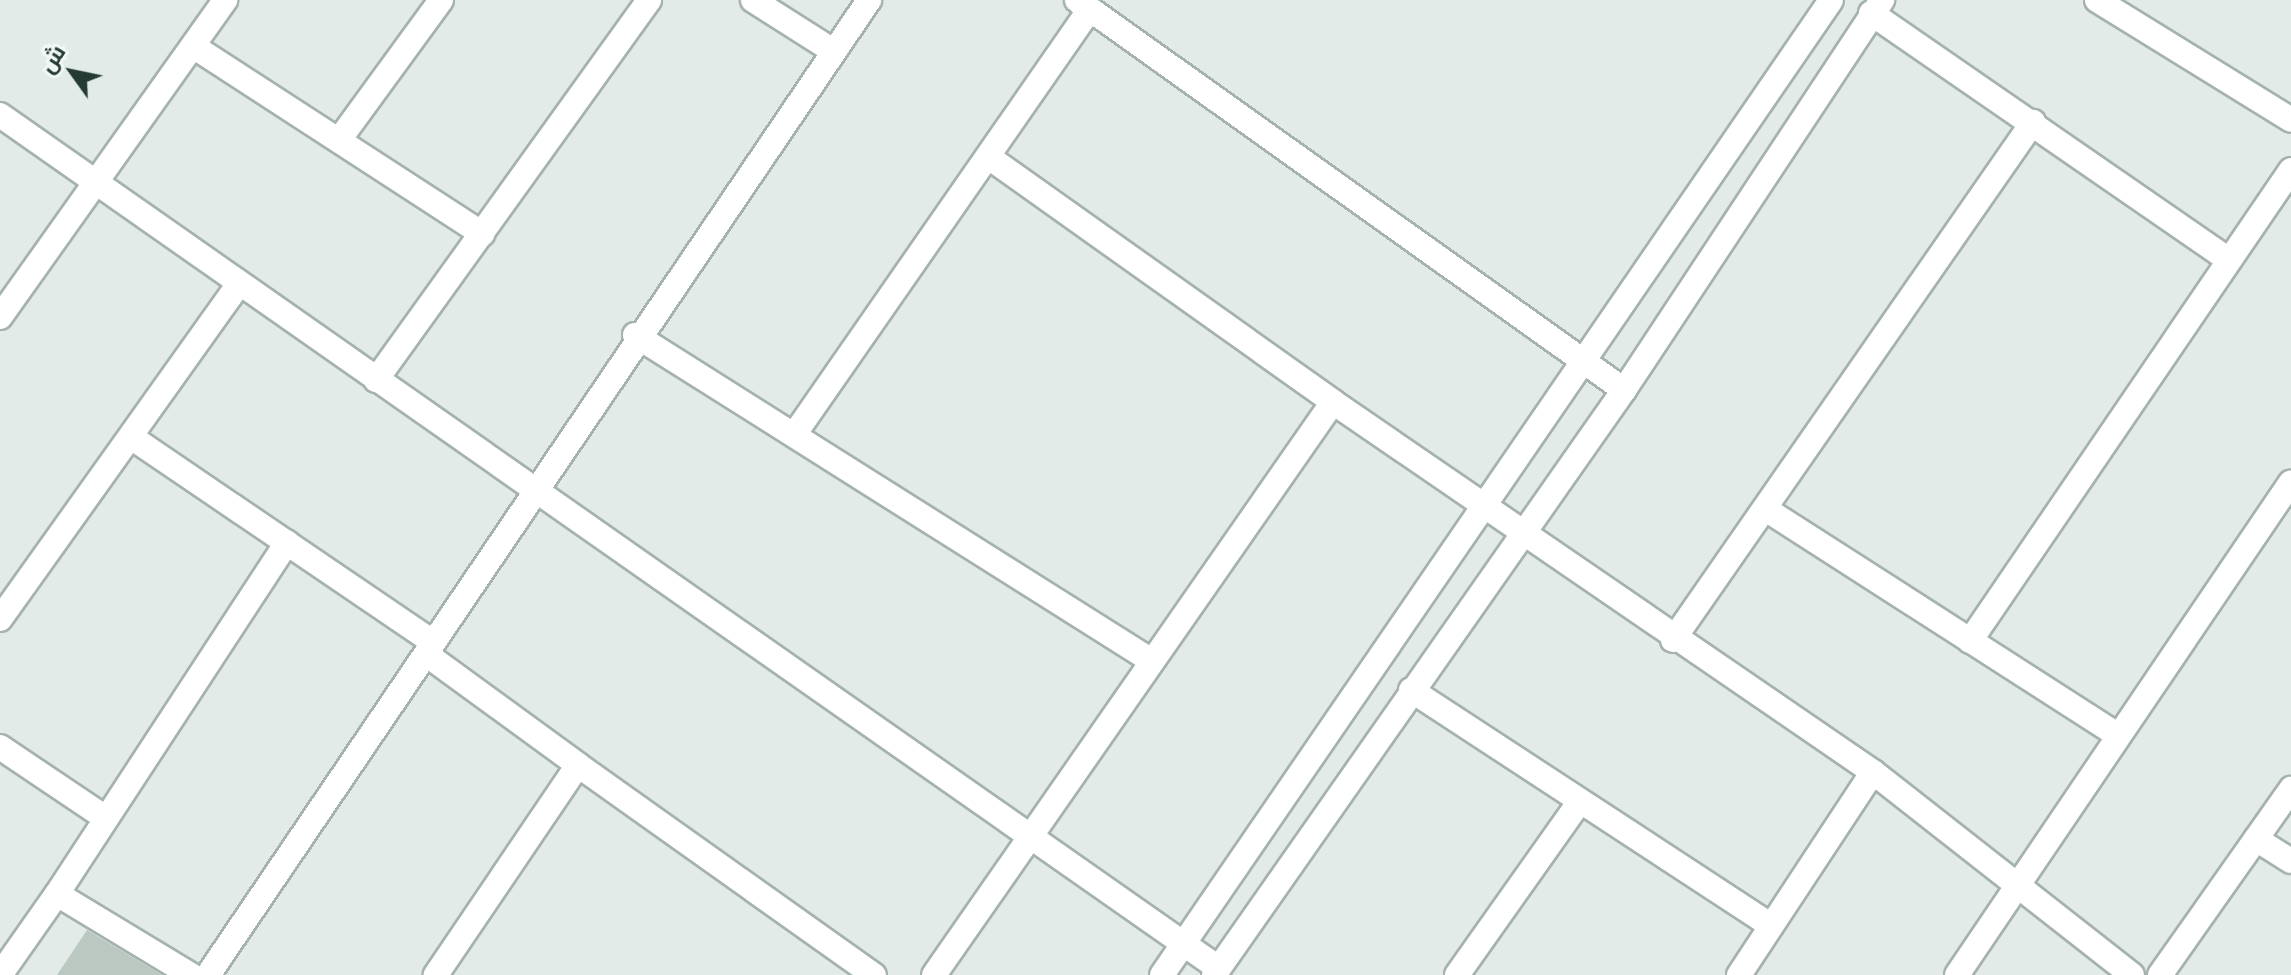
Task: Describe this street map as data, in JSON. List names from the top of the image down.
{
  "north": "top left"
}
